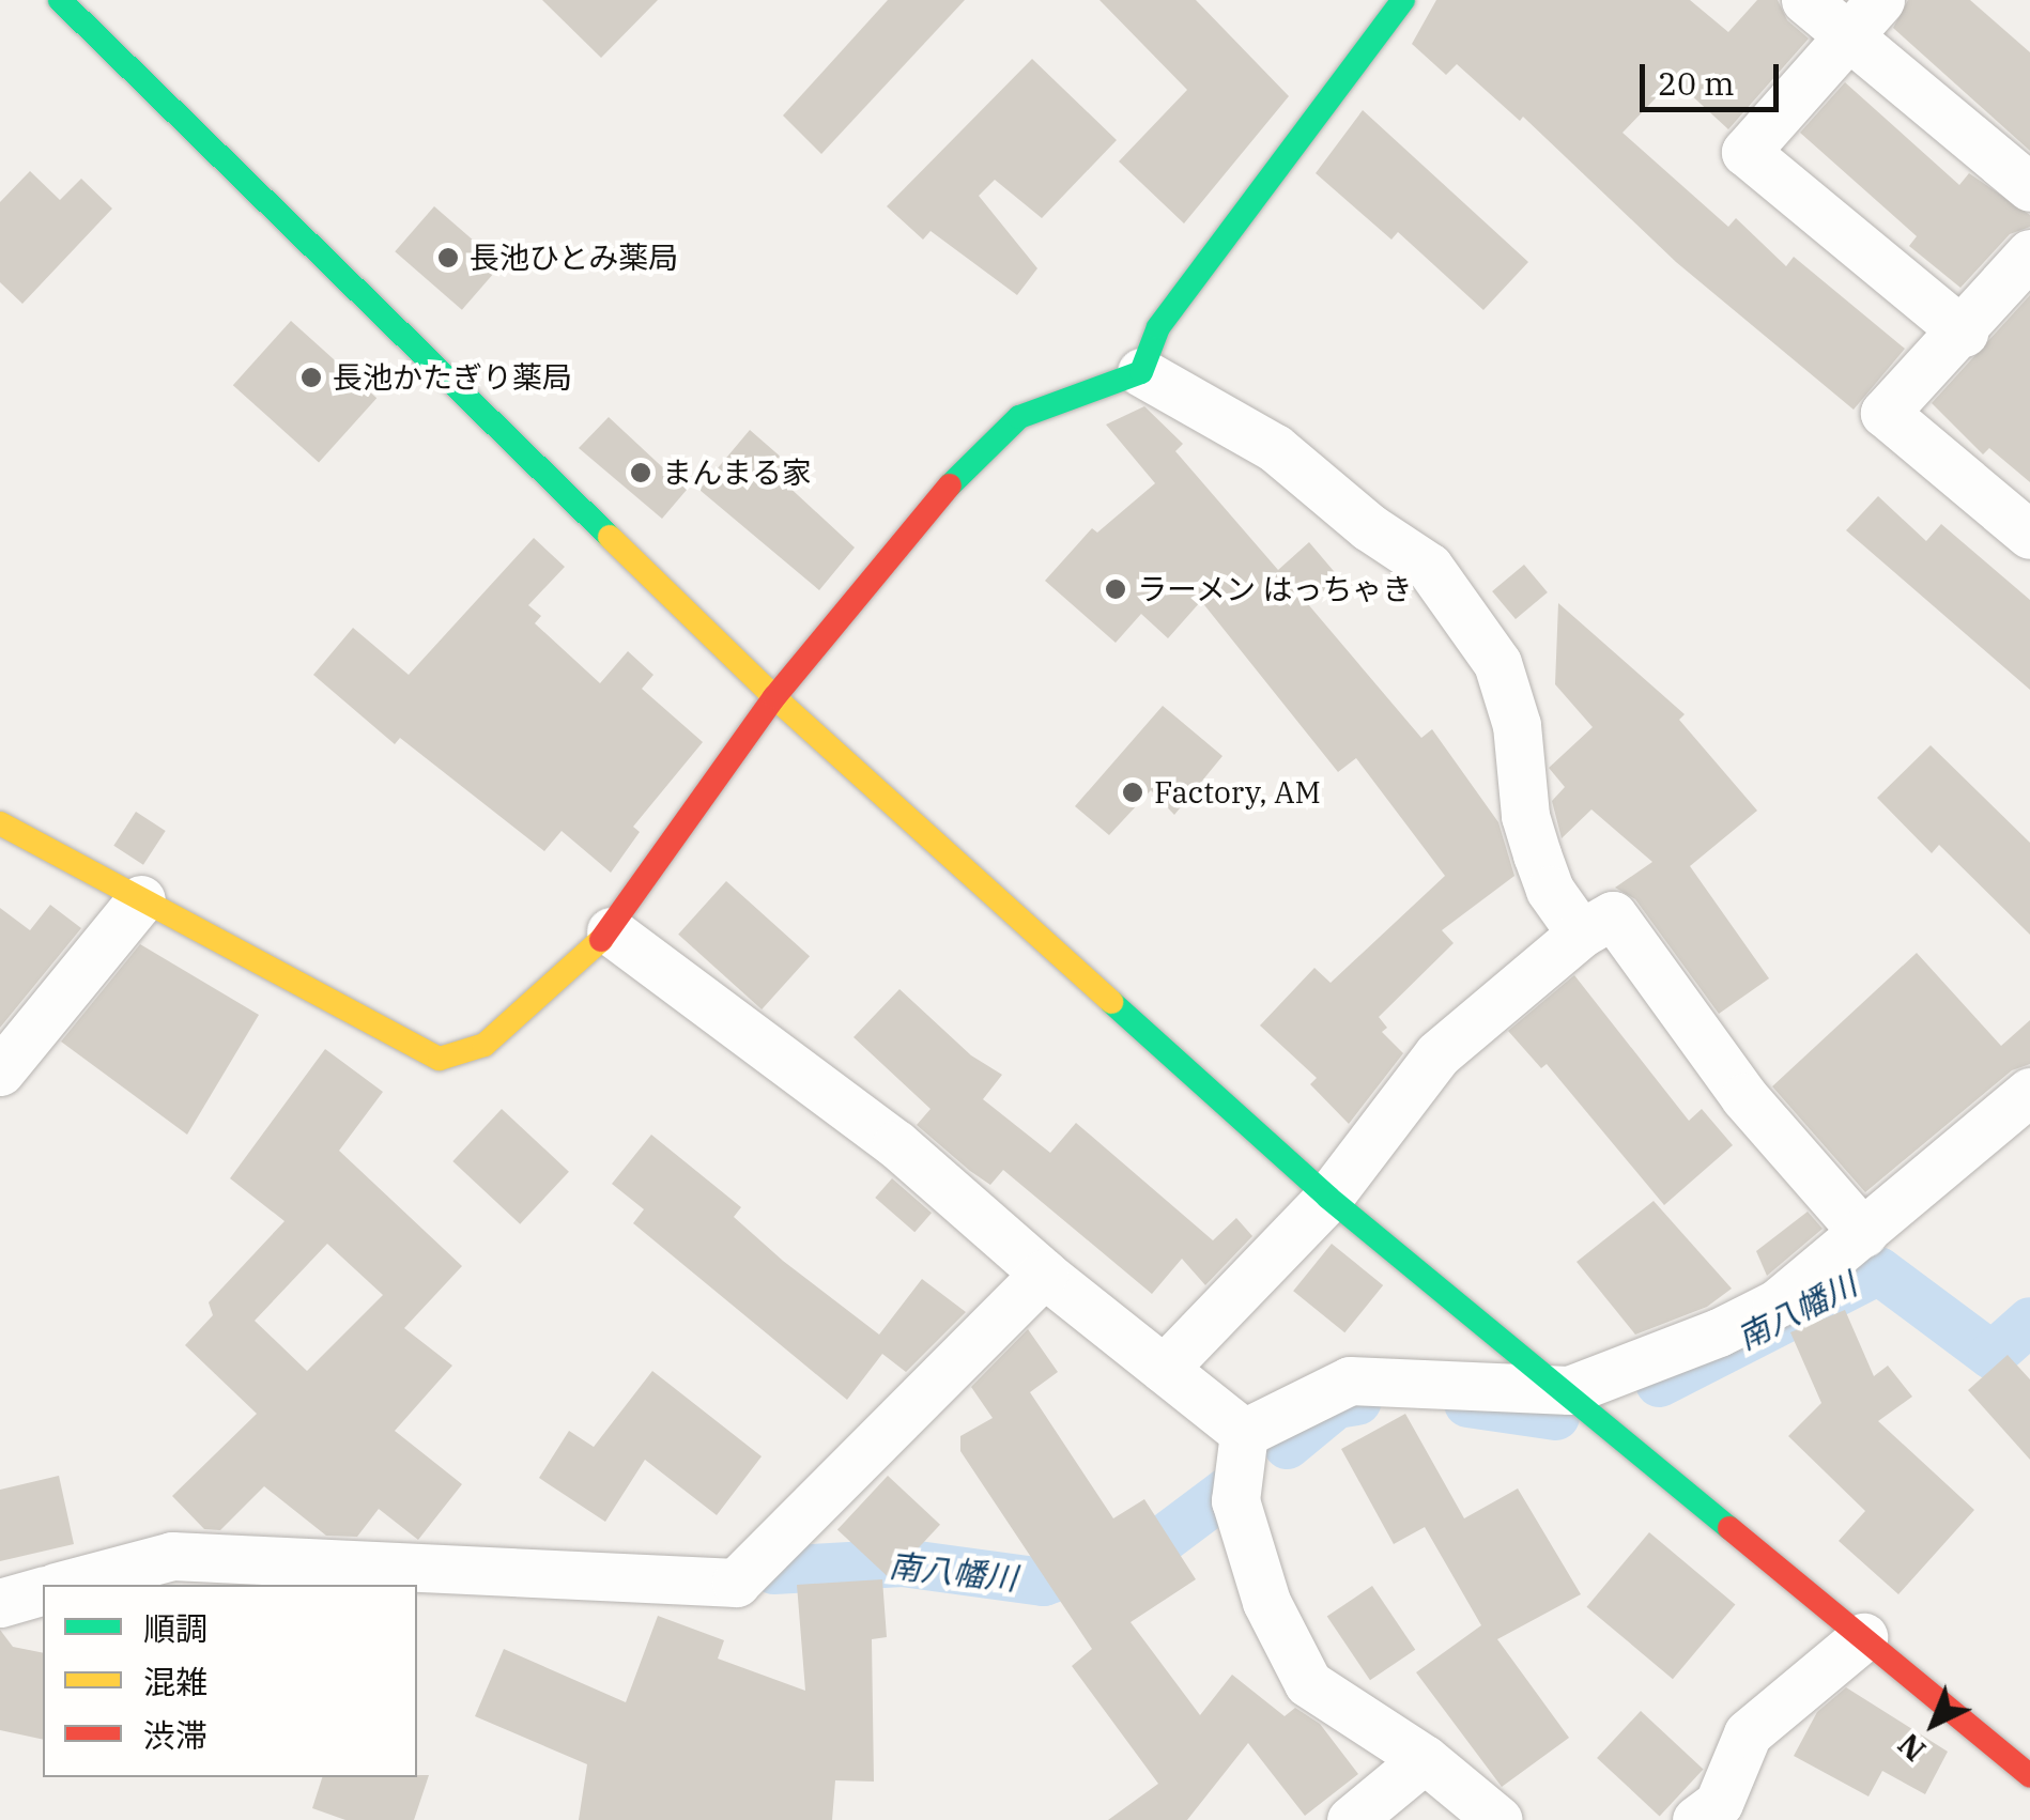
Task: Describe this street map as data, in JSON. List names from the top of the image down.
{
  "water": ["南八幡川"],
  "places": [
    "長池ひとみ薬局",
    "長池かたぎり薬局",
    "まんまる家",
    "ラーメン はっちゃき",
    "Factory, AM"
  ],
  "legend": ["順調", "混雑", "渋滞"],
  "scale_bar": "20 m",
  "north": "bottom left"
}
